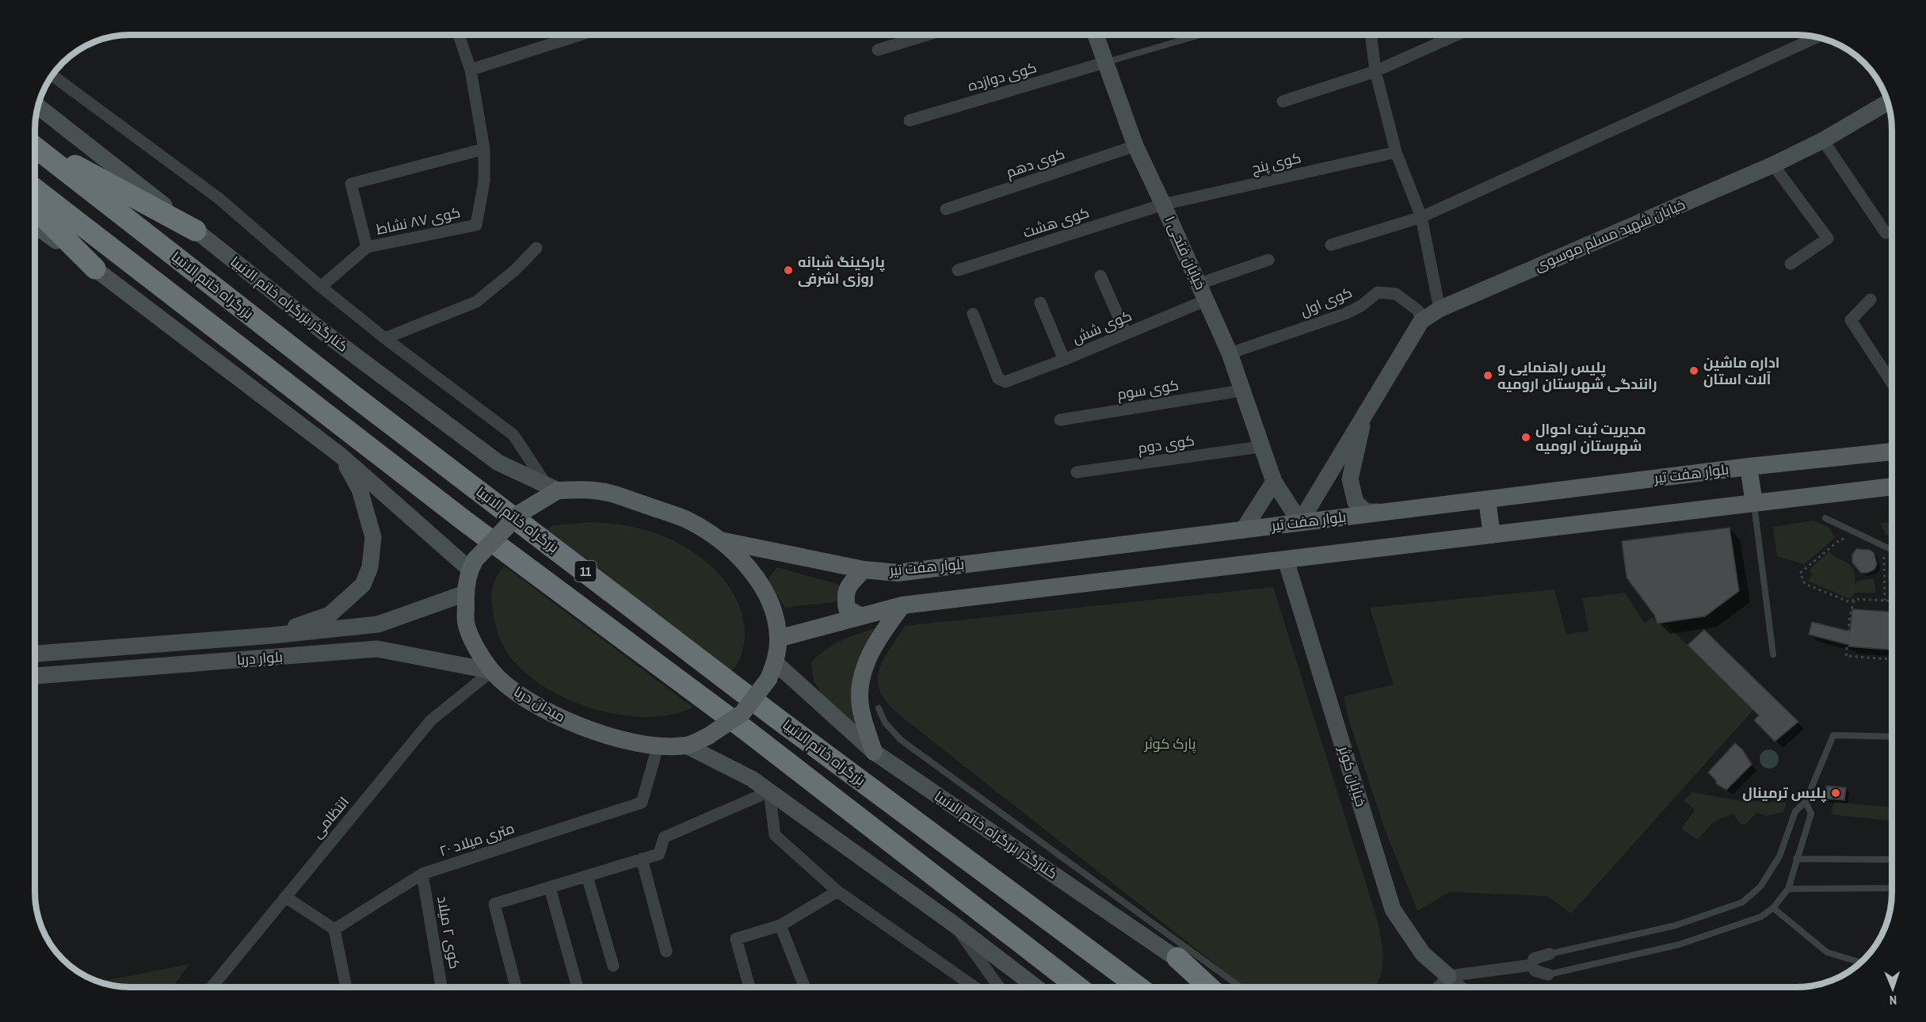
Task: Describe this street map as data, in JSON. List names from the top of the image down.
{
  "streets": {
    "highway": ["بزرگراه خاتم الانبیا", "11"],
    "main road": [
      "خیابان شهید مسلم موسوی",
      "خیابان فتحی ۱",
      "کنارگذر بزرگراه خاتم الانبیا",
      "بلوار هفت تیر",
      "بلوار دریا",
      "میدان دریا",
      "خیابان کوثر"
    ],
    "street": [
      "کوی دوازده",
      "کوی دهم",
      "کوی پنج",
      "کوی ۸۷ نشاط",
      "کوی هشت",
      "کوی اول",
      "کوی شش",
      "کوی سوم",
      "کوی دوم",
      "انتظامی",
      "۲۰ متری میلاد",
      "کوی ۲ میلاد"
    ]
  },
  "crossings": [
    ["کوی دوازده", "خیابان فتحی ۱"],
    ["کوی دهم", "خیابان فتحی ۱"],
    ["کوی پنج", "کوی هشت"],
    ["کوی پنج", "خیابان فتحی ۱"],
    ["کوی هشت", "خیابان فتحی ۱"],
    ["خیابان شهید مسلم موسوی", "خیابان فتحی ۱"],
    ["خیابان شهید مسلم موسوی", "کوی اول"],
    ["خیابان شهید مسلم موسوی", "بلوار هفت تیر"],
    ["خیابان فتحی ۱", "کوی اول"],
    ["خیابان فتحی ۱", "کوی شش"],
    ["خیابان فتحی ۱", "کوی سوم"],
    ["خیابان فتحی ۱", "کوی دوم"],
    ["خیابان فتحی ۱", "بلوار هفت تیر"],
    ["کنارگذر بزرگراه خاتم الانبیا", "میدان دریا"],
    ["بلوار دریا", "میدان دریا"],
    ["بلوار دریا", "انتظامی"],
    ["میدان دریا", "انتظامی"],
    ["میدان دریا", "۲۰ متری میلاد"],
    ["۲۰ متری میلاد", "کوی ۲ میلاد"]
  ],
  "parks": ["پارک کوثر"],
  "places": [
    "پارکینگ شبانه روزی اشرفی",
    "اداره ماشین آلات استان",
    "پلیس راهنمایی و رانندگی شهرستان ارومیه",
    "مدیریت ثبت احوال شهرستان ارومیه",
    "پلیس ترمینال"
  ],
  "north": "bottom"
}
